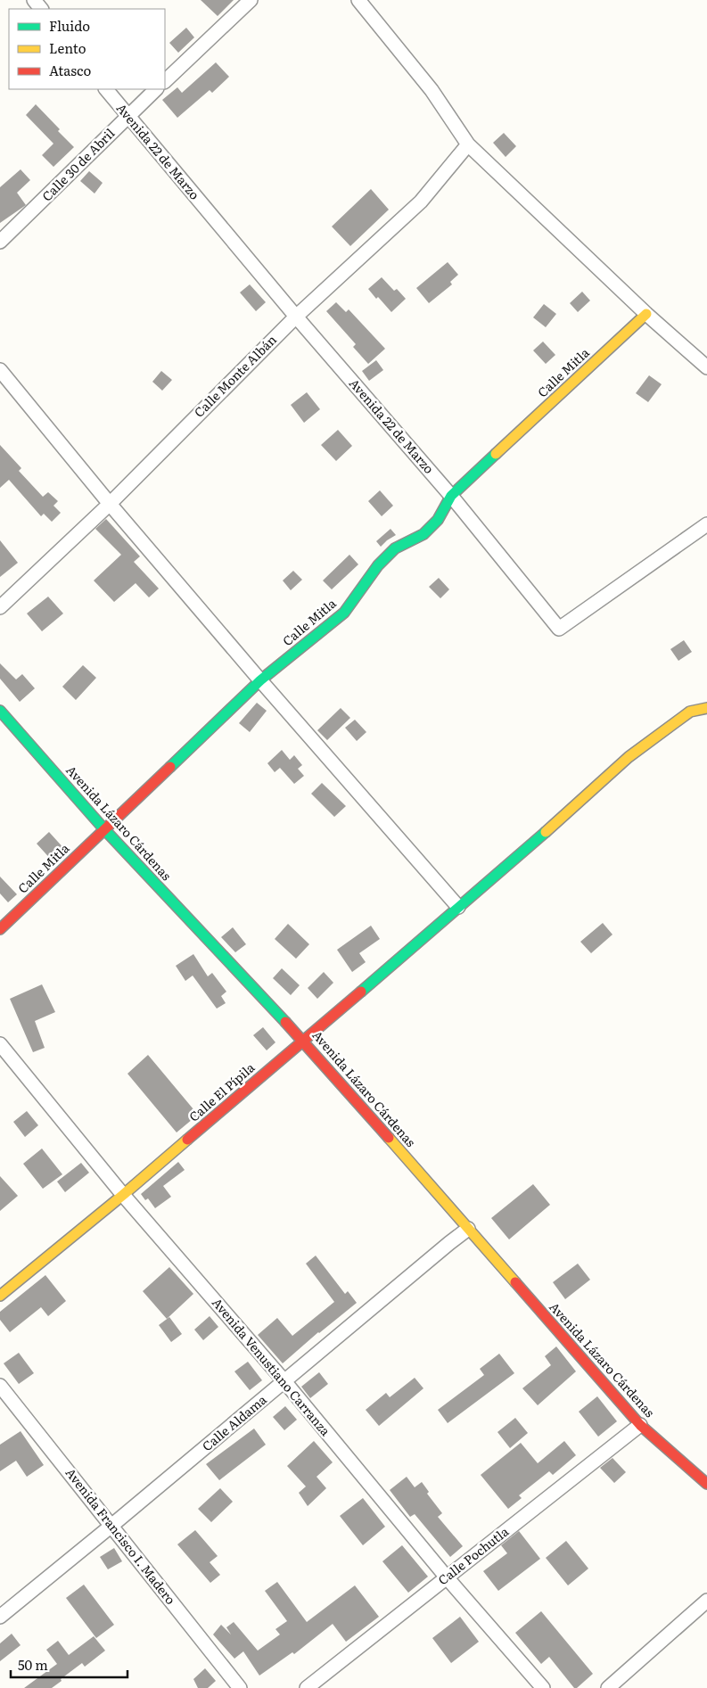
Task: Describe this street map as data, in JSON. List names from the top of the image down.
{
  "streets": {
    "street": [
      "Avenida 22 de Marzo",
      "Calle 30 de Abril",
      "Calle Mitla",
      "Calle Monte Albán",
      "Avenida Lázaro Cárdenas",
      "Calle El Pípila",
      "Avenida Venustiano Carranza",
      "Calle Aldama",
      "Avenida Francisco I. Madero",
      "Calle Pochutla"
    ]
  },
  "crossings": [
    ["Avenida 22 de Marzo", "Calle 30 de Abril"],
    ["Avenida 22 de Marzo", "Calle Mitla"],
    ["Avenida 22 de Marzo", "Calle Monte Albán"],
    ["Calle Mitla", "Avenida Lázaro Cárdenas"],
    ["Avenida Lázaro Cárdenas", "Calle El Pípila"],
    ["Avenida Lázaro Cárdenas", "Calle Aldama"],
    ["Avenida Lázaro Cárdenas", "Calle Pochutla"],
    ["Calle El Pípila", "Avenida Venustiano Carranza"],
    ["Avenida Venustiano Carranza", "Calle Aldama"],
    ["Avenida Venustiano Carranza", "Calle Pochutla"],
    ["Calle Aldama", "Avenida Francisco I. Madero"]
  ],
  "legend": ["Fluido", "Lento", "Atasco"],
  "scale_bar": "50 m"
}
